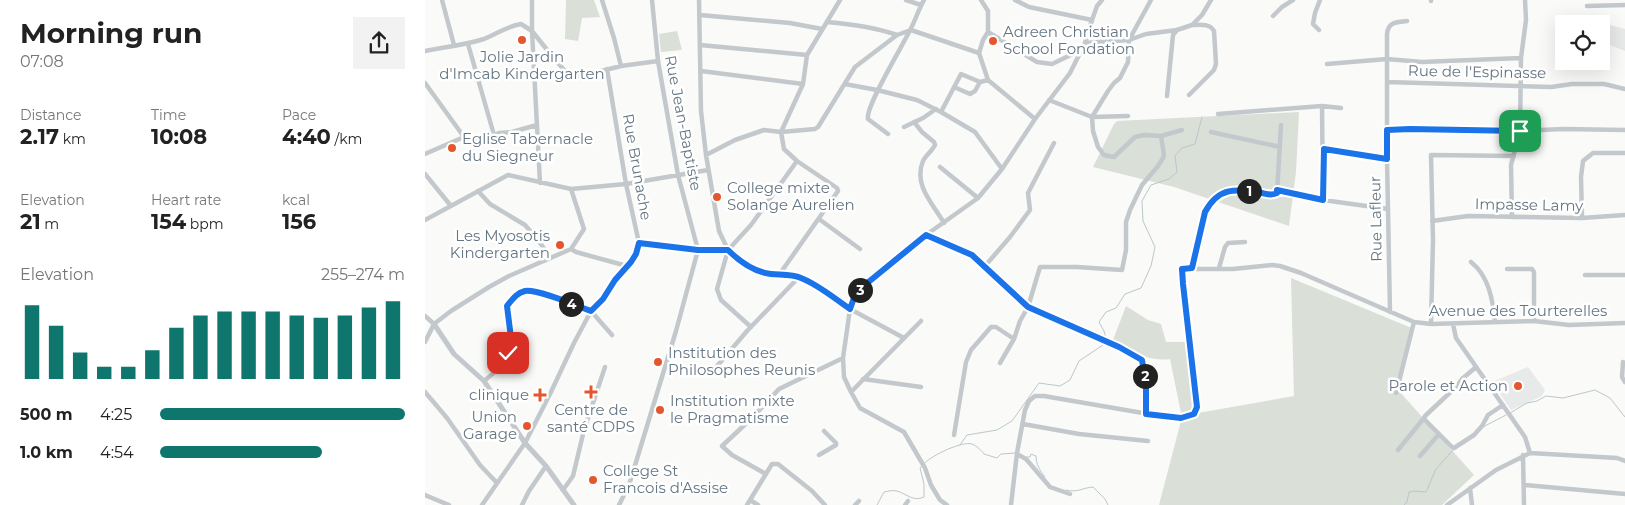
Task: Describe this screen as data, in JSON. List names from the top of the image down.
{
  "streets": {
    "street": [
      "Rue de l'Espinasse",
      "Rue Jean-Baptiste",
      "Rue Brunache",
      "Impasse Lamy",
      "Rue Lafleur",
      "Avenue des Tourterelles"
    ]
  },
  "crossings": [
    ["Rue de l'Espinasse", "Rue Lafleur"],
    ["Rue Lafleur", "Avenue des Tourterelles"]
  ],
  "places": {
    "other": [
      "Jolie Jardin d'Imcab Kindergarten",
      "Adreen Christian School Fondation",
      "Eglise Tabernacle du Siegneur",
      "College mixte Solange Aurelien",
      "Les Myosotis Kindergarten",
      "Institution des Philosophes Reunis",
      "Parole et Action",
      "Institution mixte le Pragmatisme",
      "Union Garage",
      "College St Francois d'Assise"
    ],
    "health": ["Centre de santé CDPS", "clinique"]
  },
  "page": {
    "heading": ["Morning run", "07:08"],
    "stats": [
      ["Distance", "2.17 km"],
      ["Time", "10:08"],
      ["Pace", "4:40 /km"],
      ["Elevation", "21 m"],
      ["Heart rate", "154 bpm"],
      ["kcal", "156"]
    ],
    "pins": [
      "1",
      "3",
      "4",
      "2"
    ],
    "chart": ["Elevation", "255–274 m"],
    "list": [
      {
        "name": "500 m",
        "note": "4:25"
      },
      {
        "name": "1.0 km",
        "note": "4:54"
      }
    ]
  }
}
